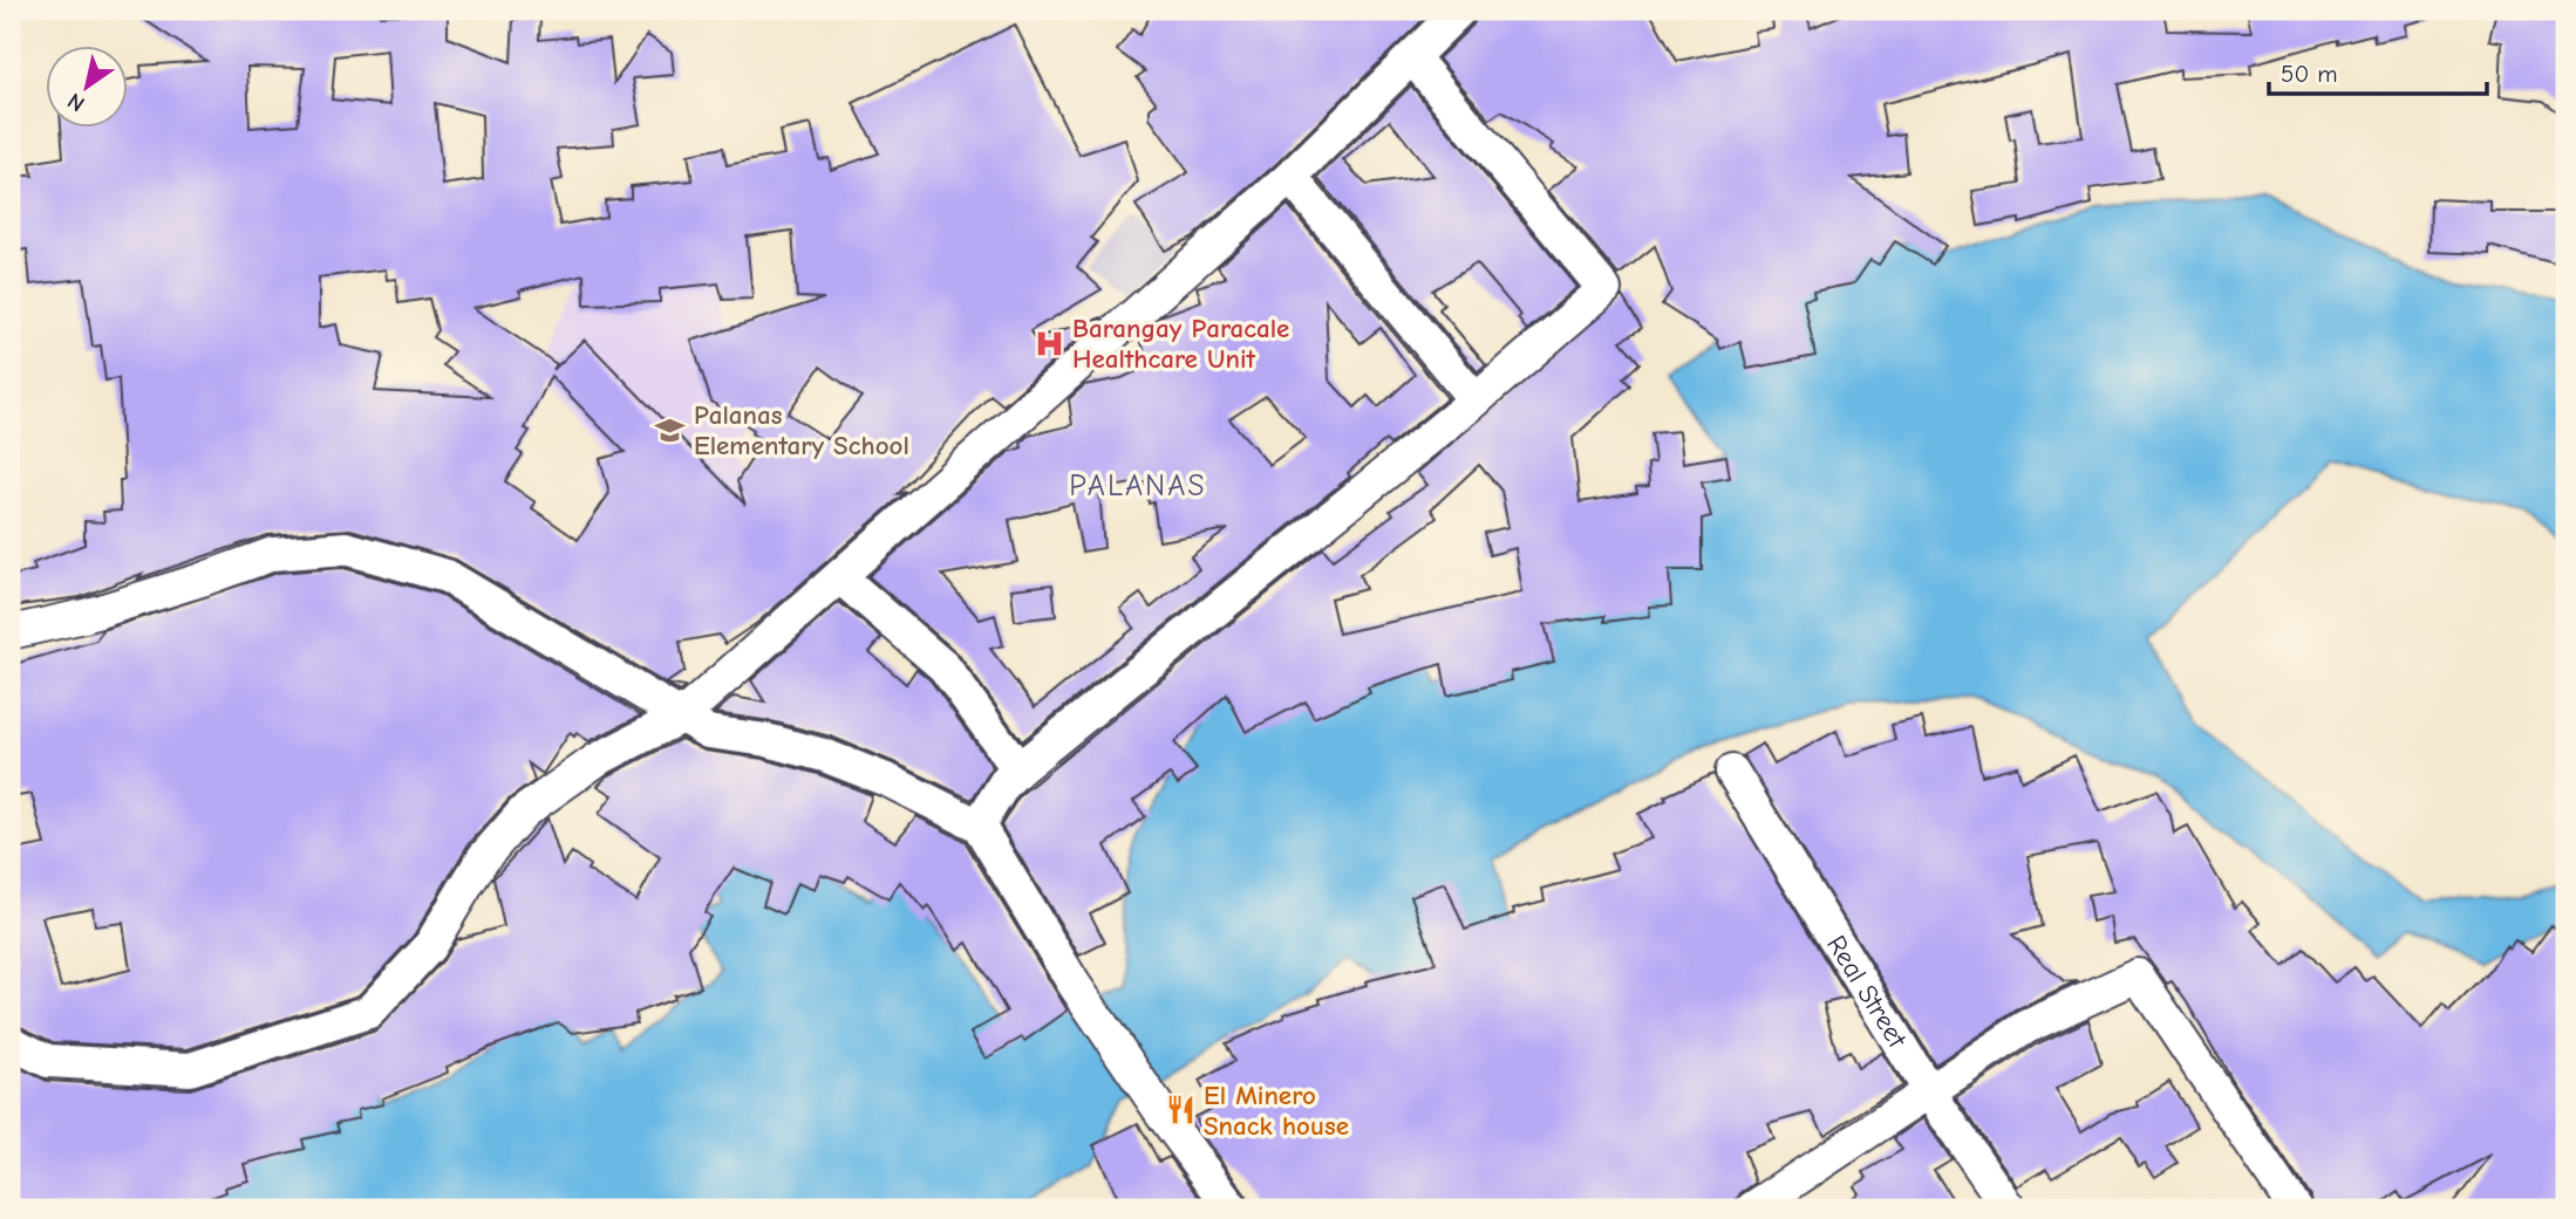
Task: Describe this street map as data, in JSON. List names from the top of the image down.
{
  "streets": {
    "street": ["Real Street"]
  },
  "districts": ["PALANAS"],
  "places": {
    "hospital": ["Barangay Paracale Healthcare Unit"],
    "school or university": ["Palanas Elementary School"],
    "restaurant": ["El Minero Snack house"]
  },
  "scale_bar": "50 m",
  "north": "bottom left"
}
